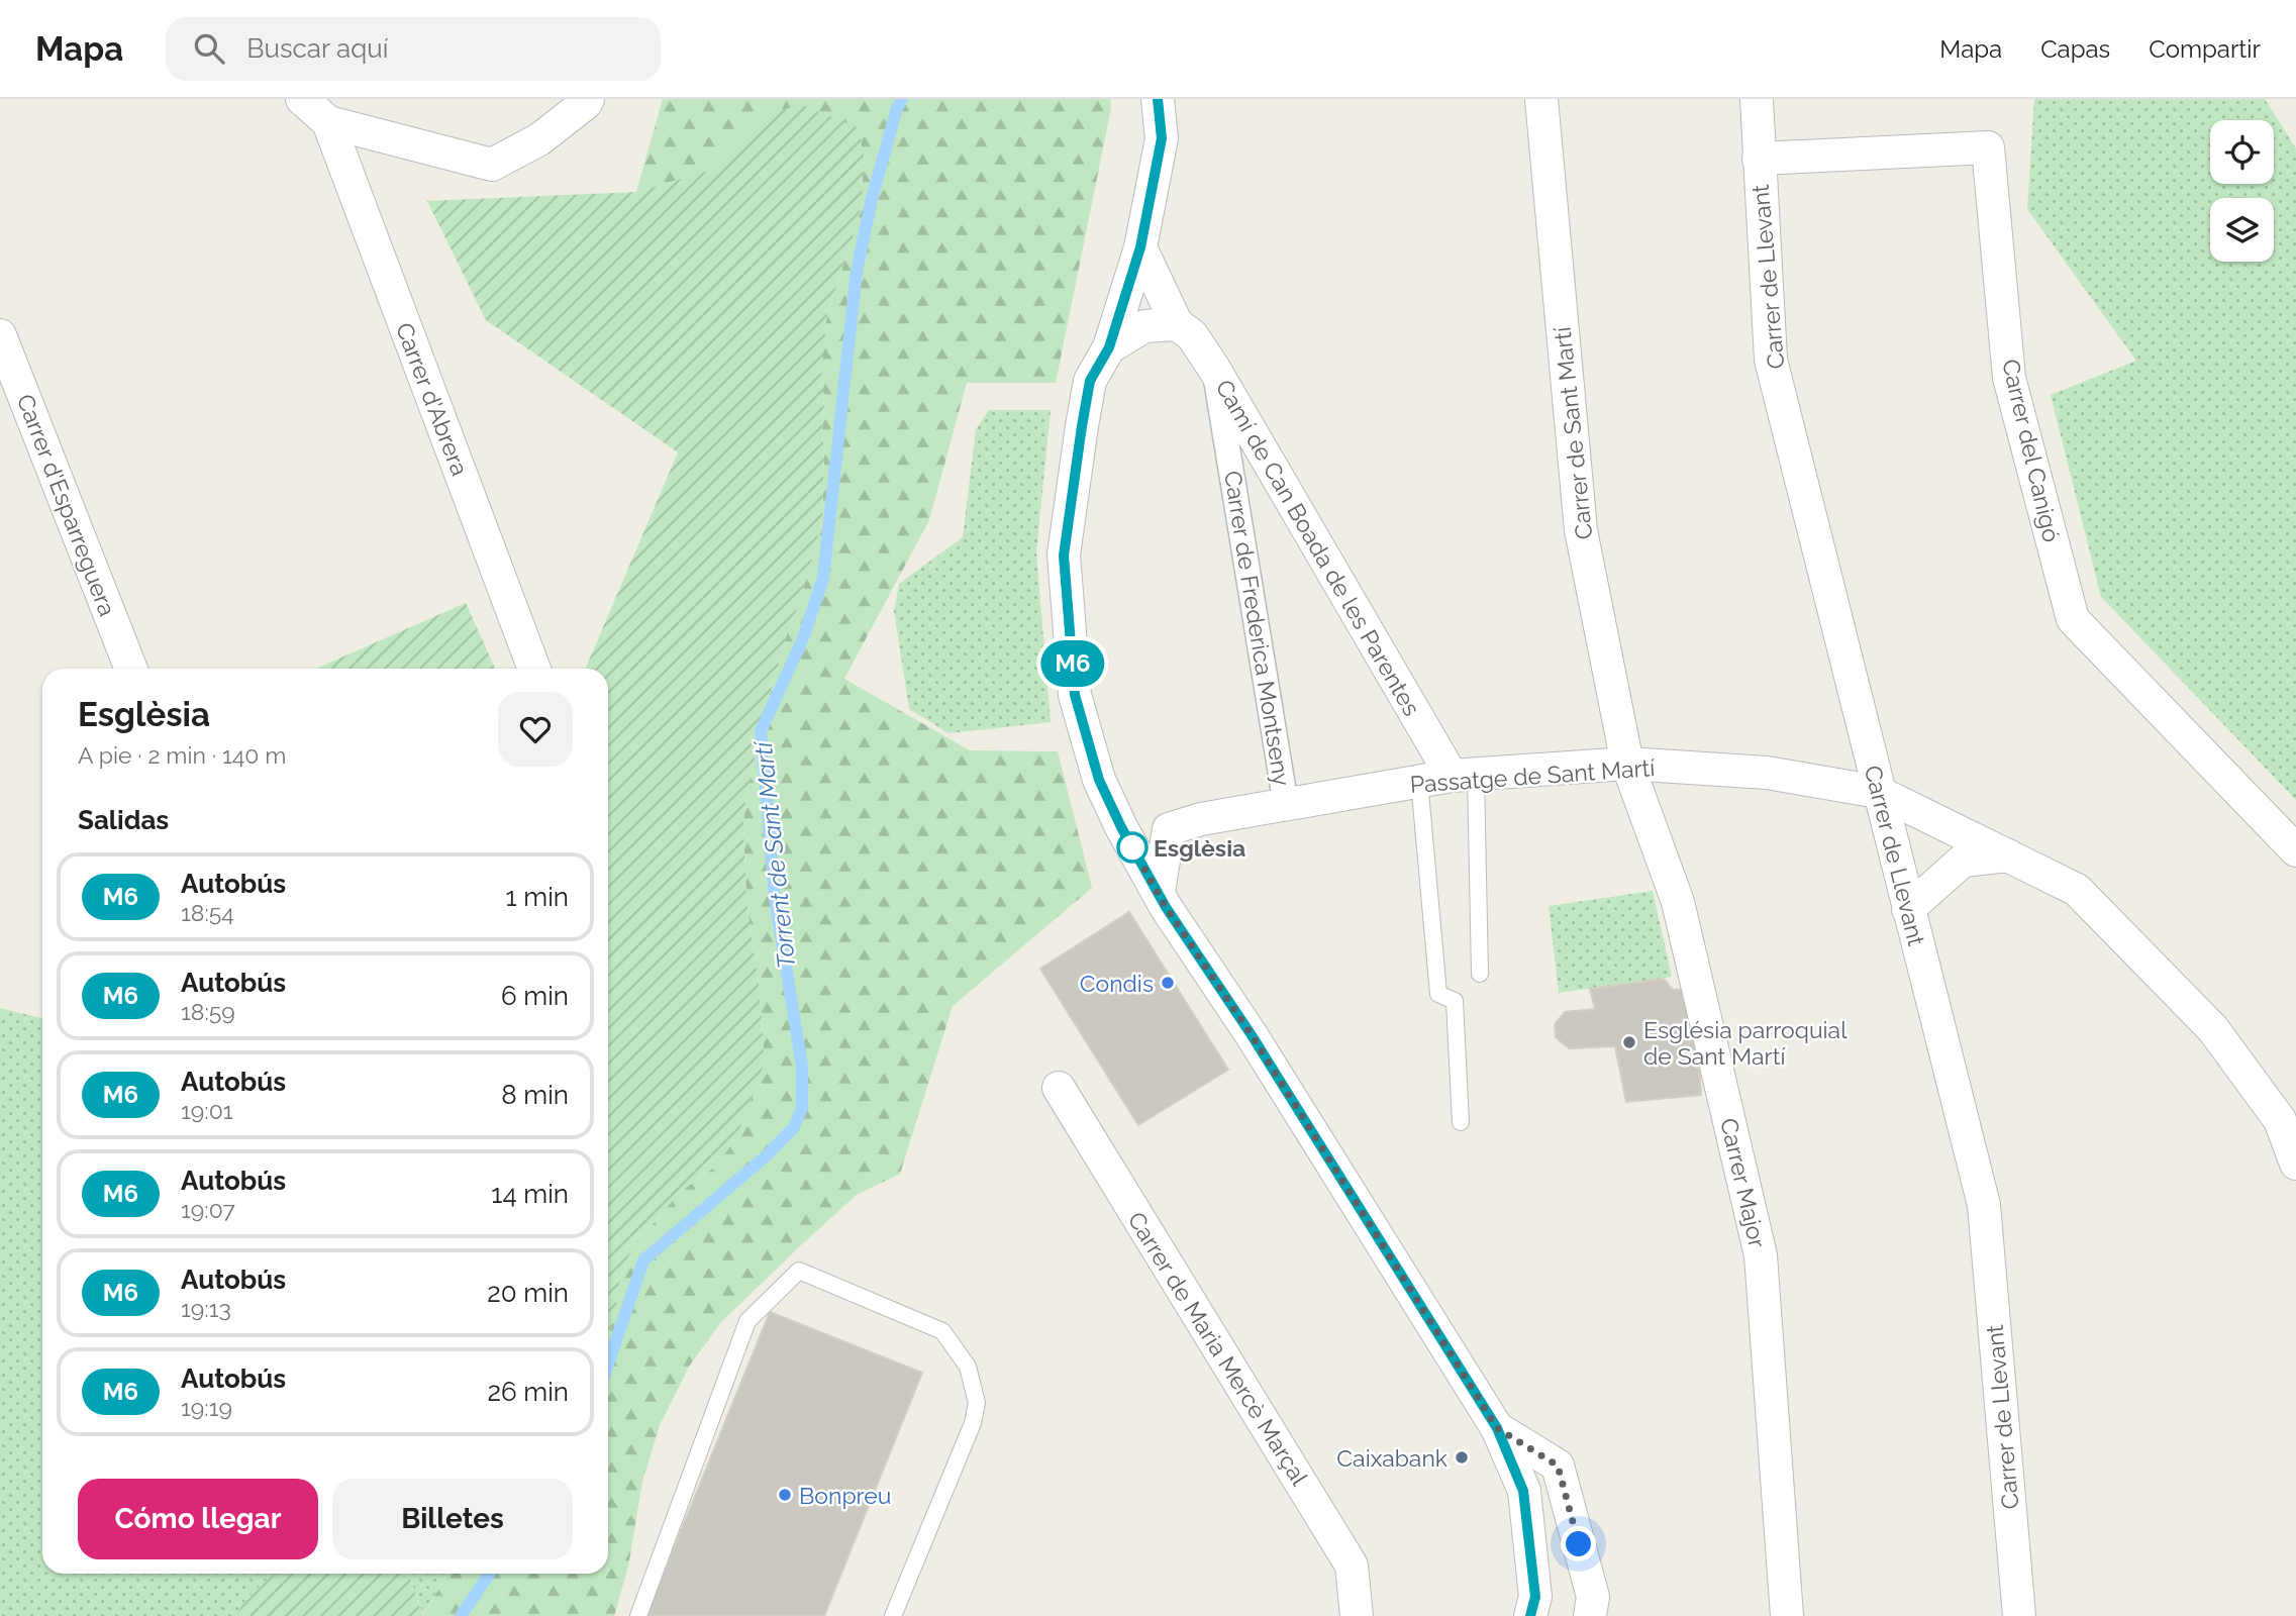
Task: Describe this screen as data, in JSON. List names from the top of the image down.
{
  "streets": {
    "street": [
      "Carrer de Llevant",
      "Carrer d'Abrera",
      "Carrer de Sant Martí",
      "Carrer del Canigó",
      "Carrer d'Esparreguera",
      "Camí de Can Boada de les Parentes",
      "Carrer de Frederica Montseny",
      "Passatge de Sant Martí",
      "Carrer Major",
      "Carrer de Maria Mercè Marçal"
    ]
  },
  "crossings": [
    ["Carrer de Llevant", "Carrer del Canigó"],
    ["Carrer de Llevant", "Passatge de Sant Martí"],
    ["Carrer de Sant Martí", "Passatge de Sant Martí"],
    ["Carrer de Sant Martí", "Carrer Major"],
    ["Camí de Can Boada de les Parentes", "Carrer de Frederica Montseny"],
    ["Camí de Can Boada de les Parentes", "Passatge de Sant Martí"],
    ["Carrer de Frederica Montseny", "Passatge de Sant Martí"],
    ["Passatge de Sant Martí", "Carrer Major"]
  ],
  "water": ["Torrent de Sant Martí"],
  "places": [
    "Esglèsia",
    "Condis",
    "Església parroquial de Sant Martí",
    "Caixabank",
    "Bonpreu"
  ],
  "lines": ["bus line M6"],
  "page": {
    "header": "Mapa",
    "search": "Buscar aquí",
    "nav": ["Mapa", "Capas", "Compartir"],
    "on_map": "M6",
    "heading": [
      ["Esglèsia", "A pie · 2 min · 140 m"],
      "Salidas"
    ],
    "list": [
      {
        "mark": "M6",
        "name": "Autobús",
        "note": "18:54",
        "value": "1 min"
      },
      {
        "mark": "M6",
        "name": "Autobús",
        "note": "18:59",
        "value": "6 min"
      },
      {
        "mark": "M6",
        "name": "Autobús",
        "note": "19:01",
        "value": "8 min"
      },
      {
        "mark": "M6",
        "name": "Autobús",
        "note": "19:07",
        "value": "14 min"
      },
      {
        "mark": "M6",
        "name": "Autobús",
        "note": "19:13",
        "value": "20 min"
      },
      {
        "mark": "M6",
        "name": "Autobús",
        "note": "19:19",
        "value": "26 min"
      }
    ],
    "buttons": ["Cómo llegar", "Billetes"]
  }
}
